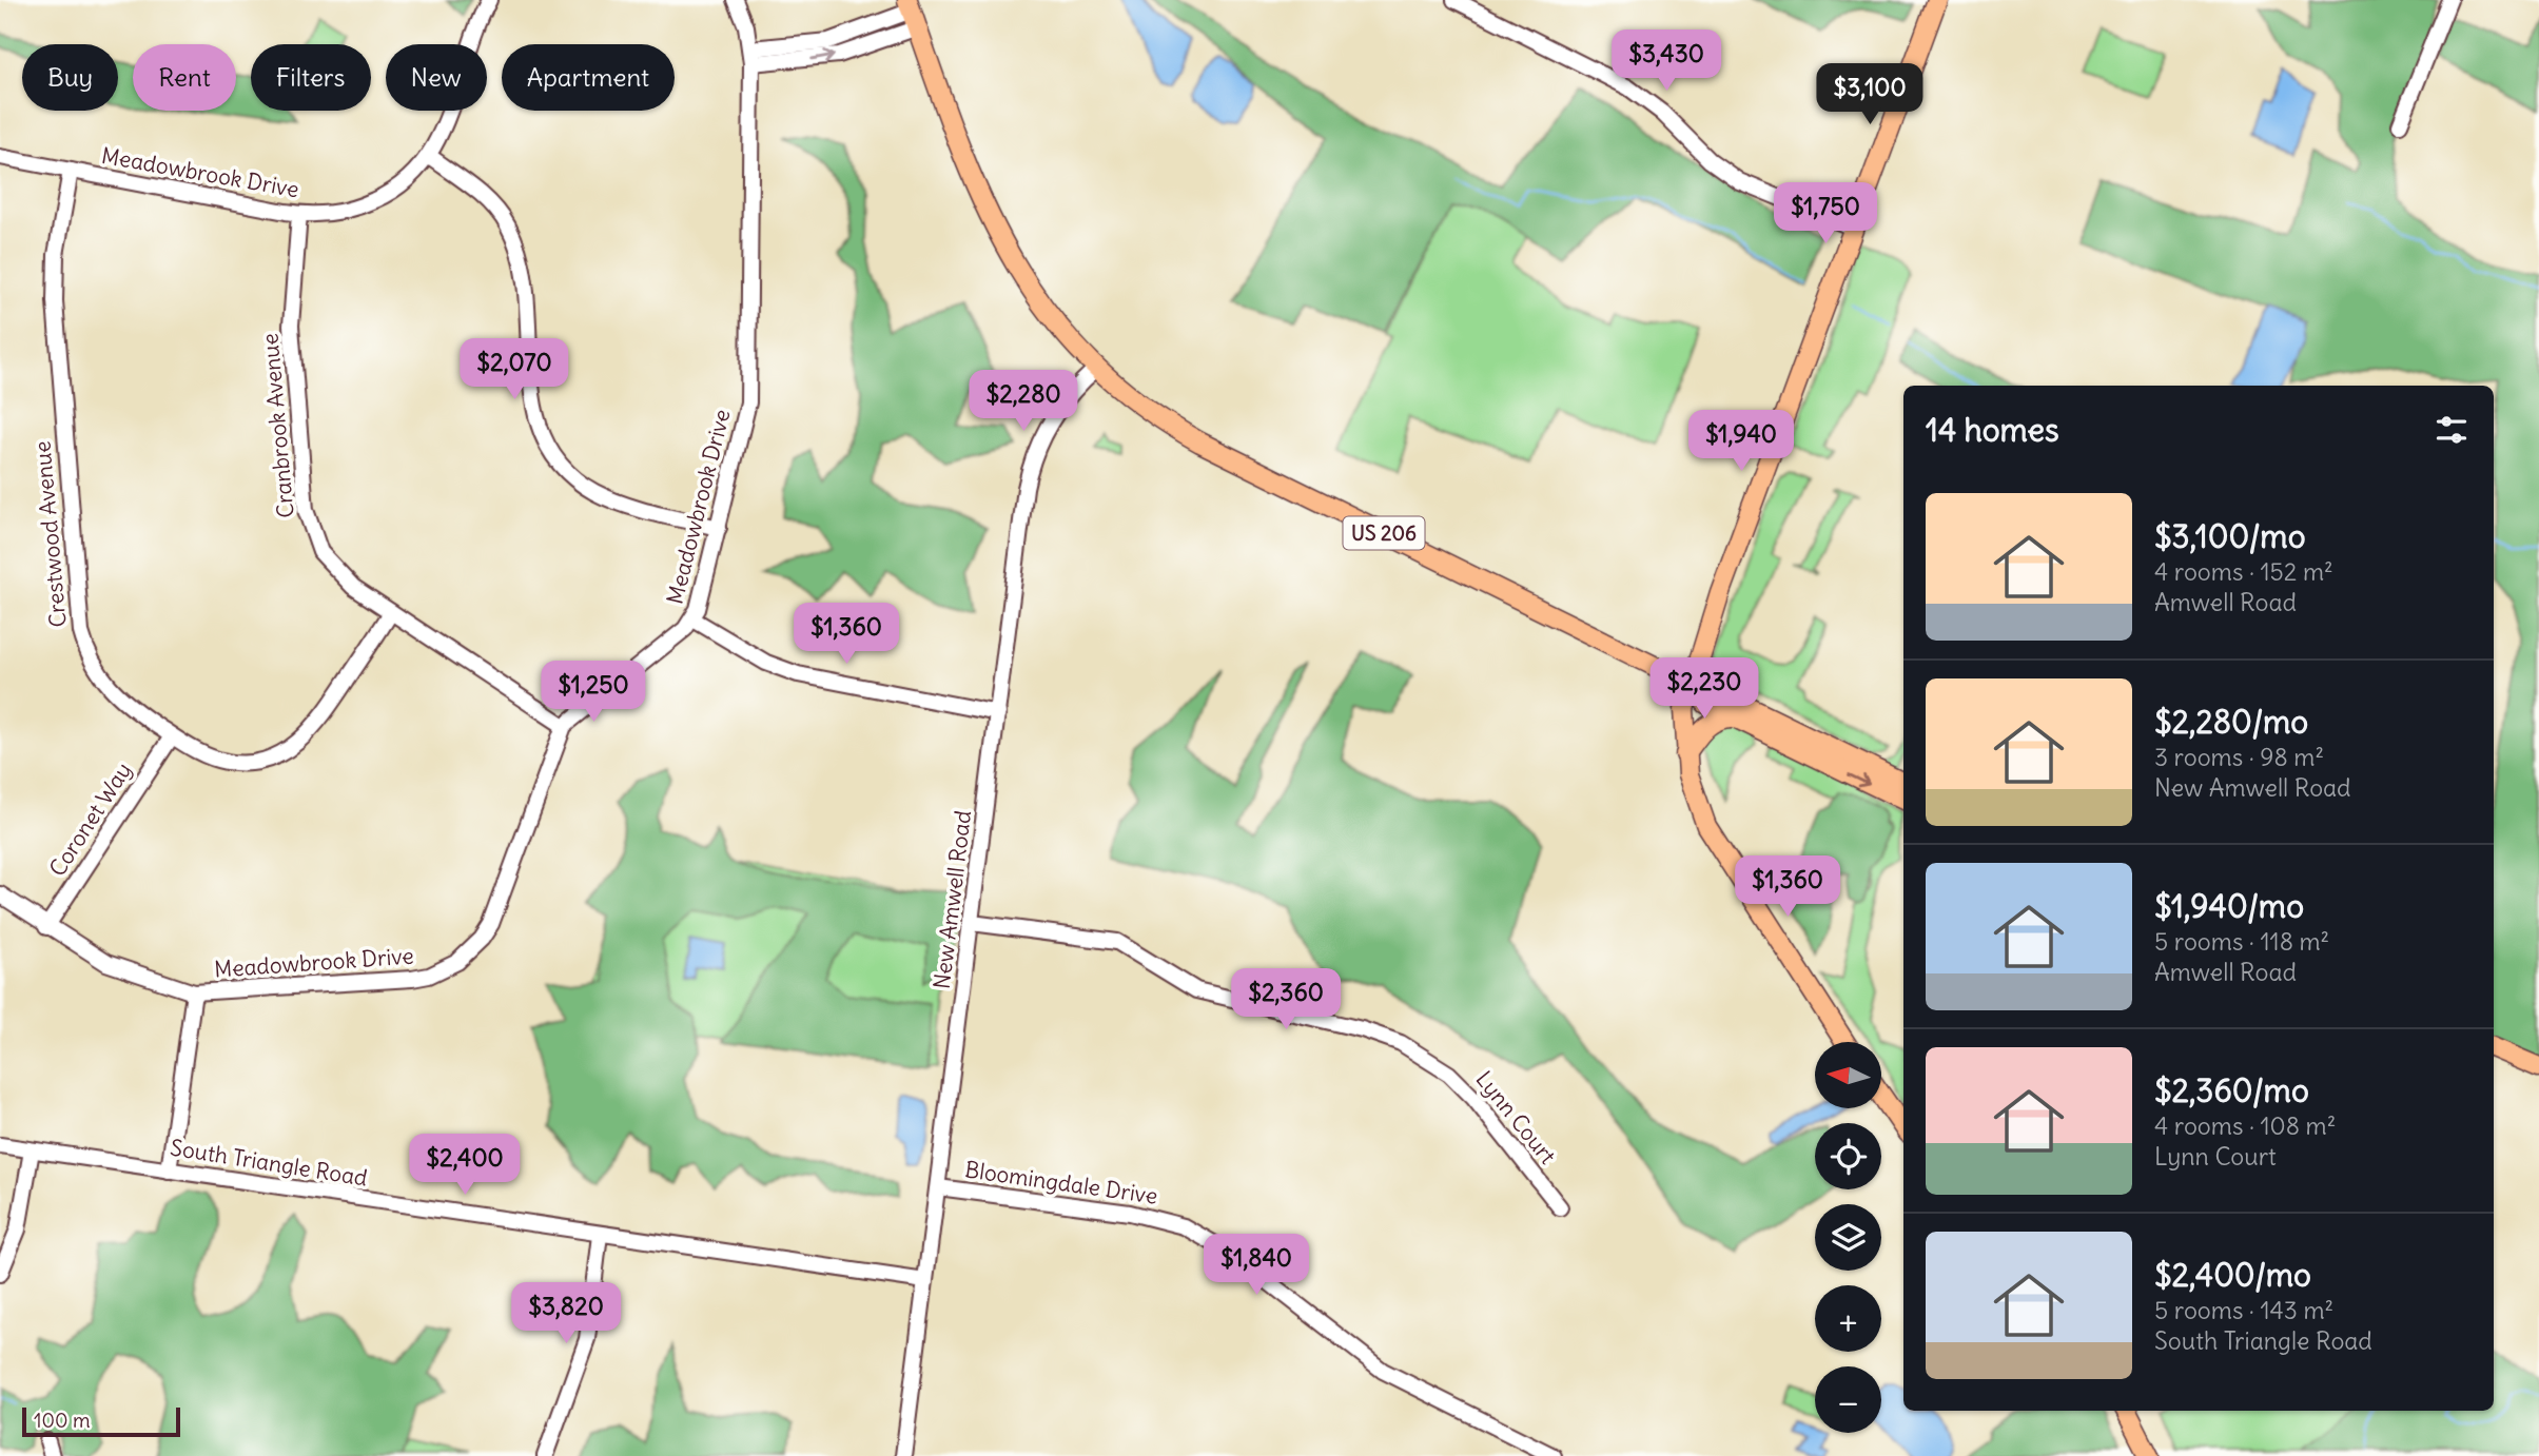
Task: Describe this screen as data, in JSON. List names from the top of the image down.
{
  "streets": {
    "main road": ["US 206"],
    "street": [
      "Meadowbrook Drive",
      "Cranbrook Avenue",
      "Crestwood Avenue",
      "Coronet Way",
      "New Amwell Road",
      "Lynn Court",
      "South Triangle Road",
      "Bloomingdale Drive"
    ]
  },
  "crossings": [
    ["Meadowbrook Drive", "Cranbrook Avenue"],
    ["Meadowbrook Drive", "Crestwood Avenue"],
    ["Meadowbrook Drive", "Coronet Way"],
    ["Cranbrook Avenue", "Crestwood Avenue"],
    ["US 206", "New Amwell Road"],
    ["Crestwood Avenue", "Coronet Way"],
    ["New Amwell Road", "Lynn Court"],
    ["New Amwell Road", "South Triangle Road"],
    ["New Amwell Road", "Bloomingdale Drive"]
  ],
  "scale_bar": "100 m",
  "north": "left",
  "page": {
    "price": [
      "$3,430",
      "$3,100",
      "$1,750",
      "$2,070",
      "$2,280",
      "$1,940",
      "$1,360",
      "$2,230",
      "$1,250",
      "$1,360",
      "$2,360",
      "$2,400",
      "$1,840",
      "$3,820"
    ],
    "chip": [
      "Buy",
      "Rent",
      "Filters",
      "New",
      "Apartment"
    ],
    "heading": "14 homes",
    "list": [
      {
        "name": "$3,100/mo",
        "note": "4 rooms · 152 m² · Amwell Road"
      },
      {
        "name": "$2,280/mo",
        "note": "3 rooms · 98 m² · New Amwell Road"
      },
      {
        "name": "$1,940/mo",
        "note": "5 rooms · 118 m² · Amwell Road"
      },
      {
        "name": "$2,360/mo",
        "note": "4 rooms · 108 m² · Lynn Court"
      },
      {
        "name": "$2,400/mo",
        "note": "5 rooms · 143 m² · South Triangle Road"
      }
    ],
    "map_buttons": ["+", "−"],
    "scale": "100 m"
  }
}
